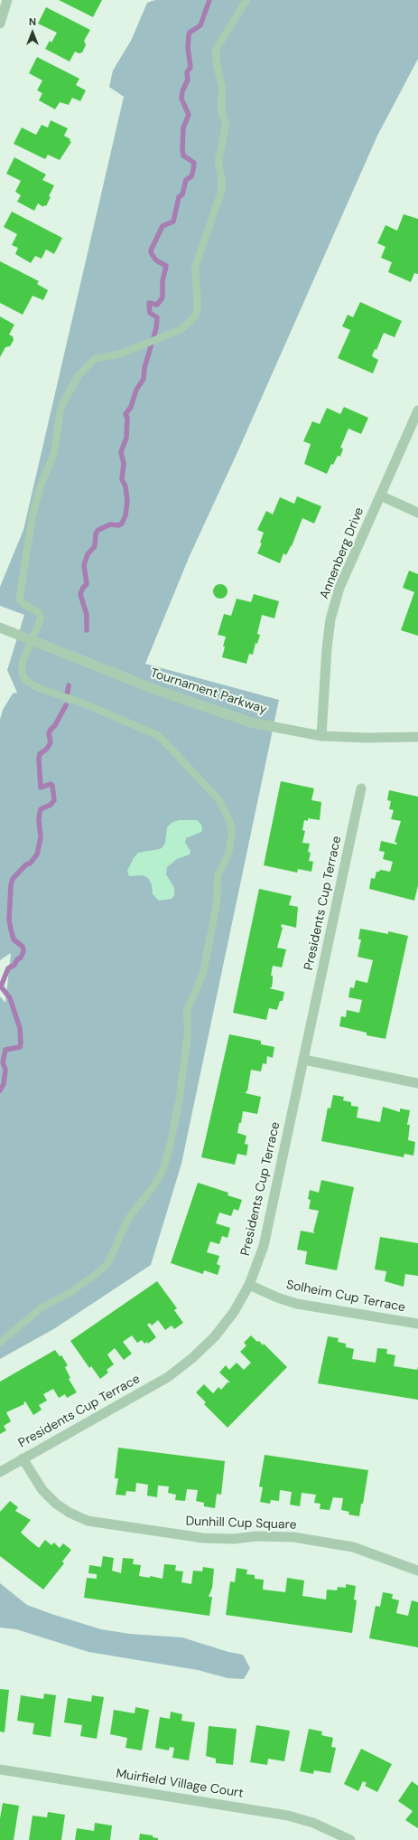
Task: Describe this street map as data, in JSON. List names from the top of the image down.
{
  "streets": {
    "street": [
      "Annenberg Drive",
      "Tournament Parkway",
      "Presidents Cup Terrace",
      "Solheim Cup Terrace",
      "Dunhill Cup Square",
      "Muirfield Village Court"
    ]
  },
  "crossings": [
    ["Annenberg Drive", "Tournament Parkway"],
    ["Presidents Cup Terrace", "Solheim Cup Terrace"],
    ["Presidents Cup Terrace", "Dunhill Cup Square"]
  ],
  "north": "top"
}
